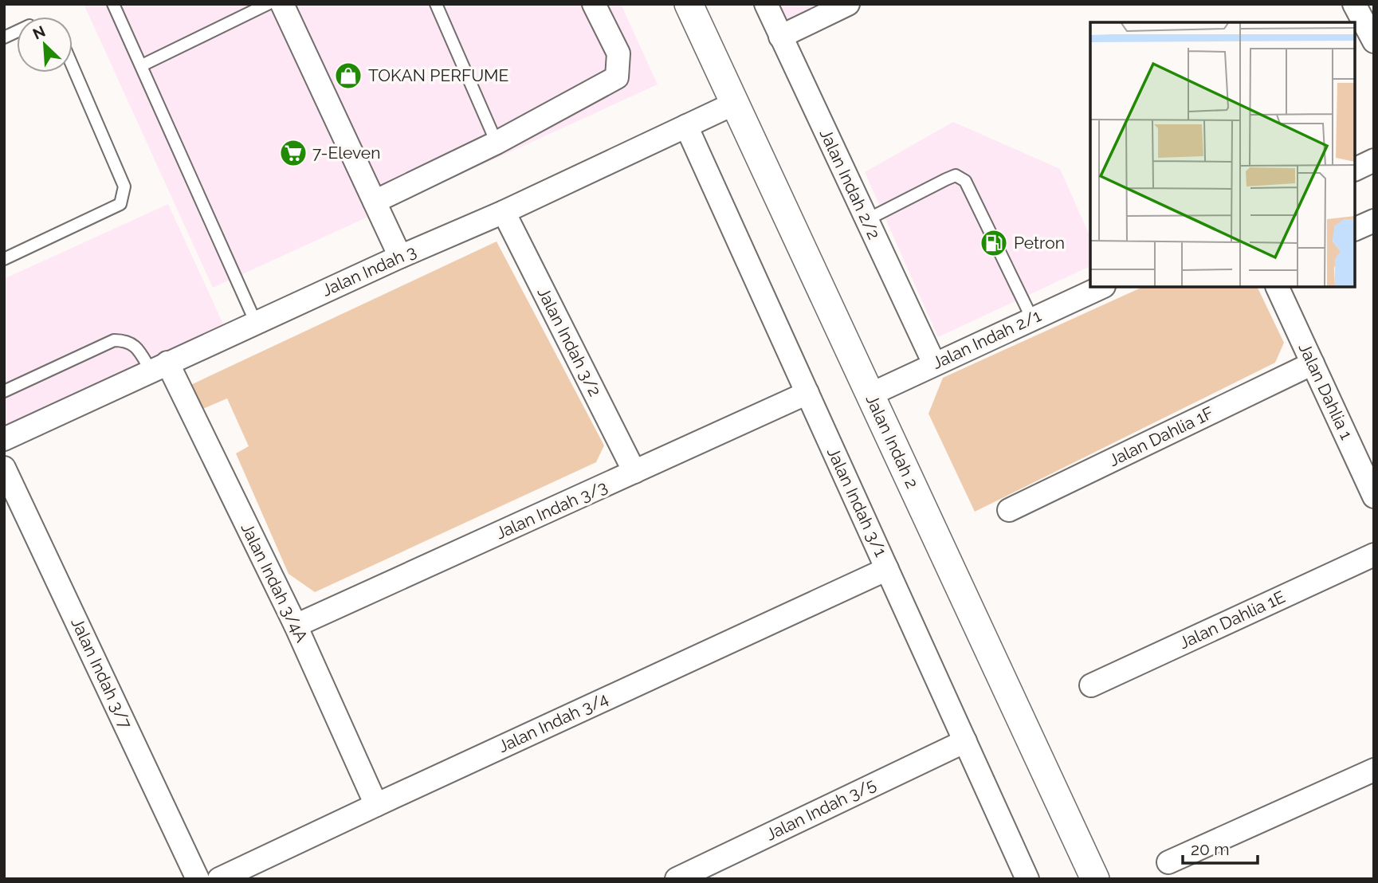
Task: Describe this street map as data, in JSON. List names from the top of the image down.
{
  "streets": {
    "street": [
      "Jalan Indah 2/2",
      "Jalan Indah 3",
      "Jalan Indah 2/1",
      "Jalan Indah 3/2",
      "Jalan Dahlia 1",
      "Jalan Dahlia 1F",
      "Jalan Indah 2",
      "Jalan Indah 3/1",
      "Jalan Indah 3/3",
      "Jalan Indah 3/4A",
      "Jalan Dahlia 1E",
      "Jalan Indah 3/7",
      "Jalan Indah 3/4",
      "Jalan Indah 3/5"
    ]
  },
  "crossings": [
    ["Jalan Indah 2/2", "Jalan Indah 2/1"],
    ["Jalan Indah 3", "Jalan Indah 3/2"],
    ["Jalan Indah 3", "Jalan Indah 2"],
    ["Jalan Indah 3", "Jalan Indah 3/1"],
    ["Jalan Indah 3", "Jalan Indah 3/4A"],
    ["Jalan Indah 2/1", "Jalan Indah 2"],
    ["Jalan Indah 3/2", "Jalan Indah 3/3"],
    ["Jalan Dahlia 1", "Jalan Dahlia 1F"],
    ["Jalan Indah 3/1", "Jalan Indah 3/3"],
    ["Jalan Indah 3/1", "Jalan Indah 3/4"],
    ["Jalan Indah 3/1", "Jalan Indah 3/5"],
    ["Jalan Indah 3/3", "Jalan Indah 3/4A"],
    ["Jalan Indah 3/4A", "Jalan Indah 3/4"]
  ],
  "places": {
    "shop": ["TOKAN PERFUME"],
    "supermarket": ["7-Eleven"],
    "fuel station": ["Petron"]
  },
  "scale_bar": "20 m",
  "north": "top left"
}
